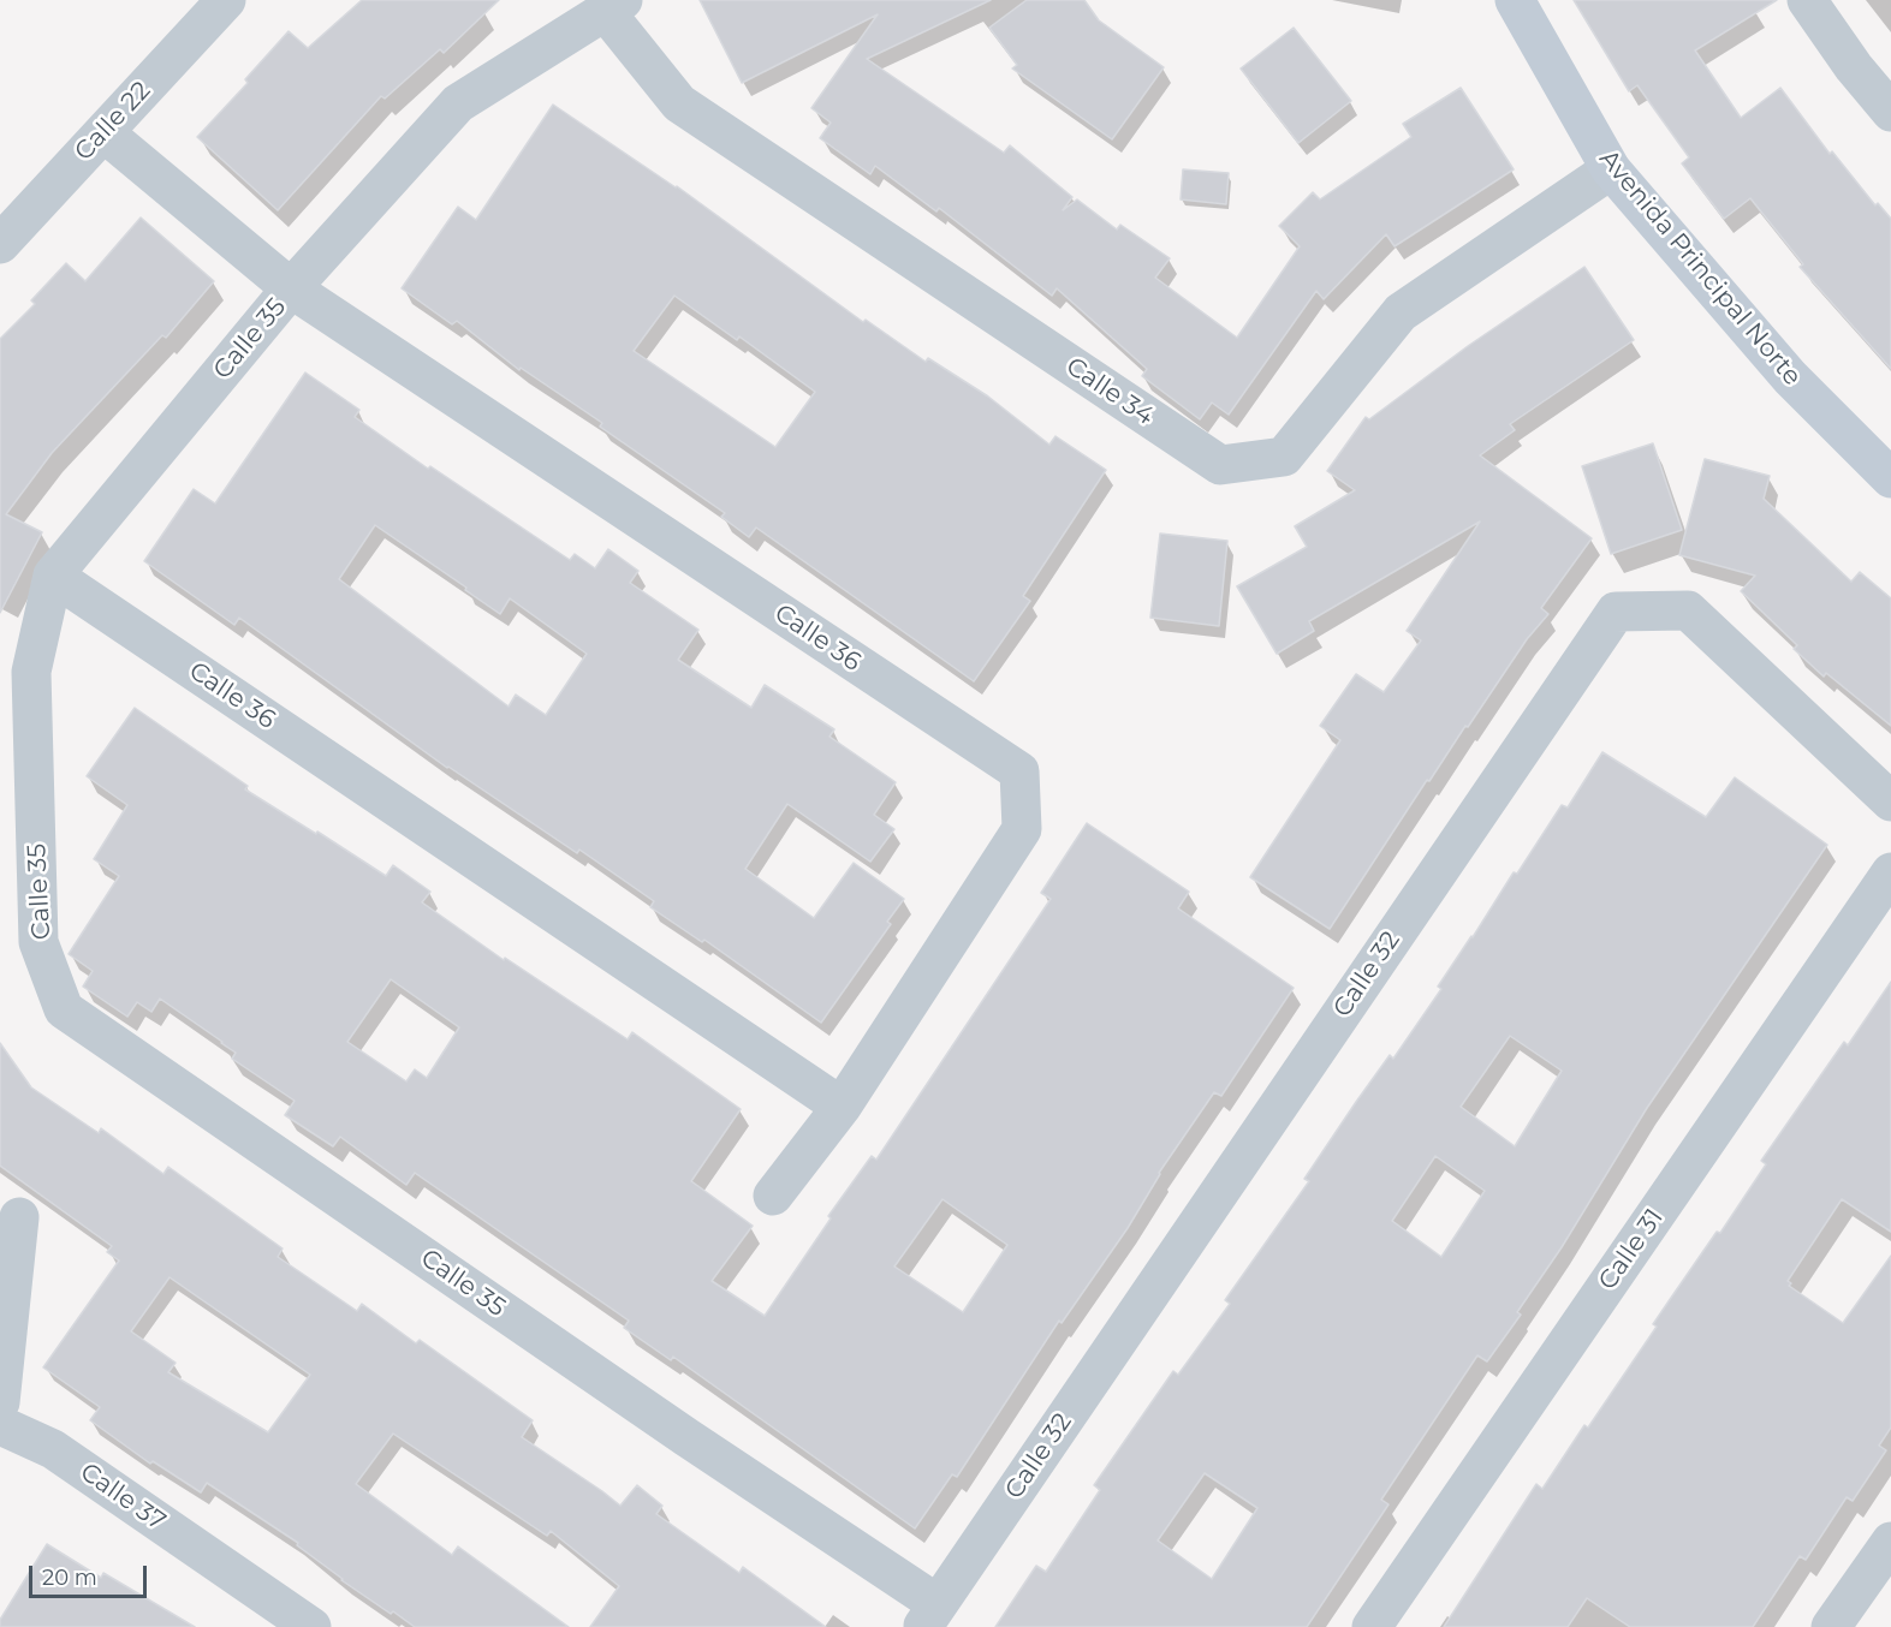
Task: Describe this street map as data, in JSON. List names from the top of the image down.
{
  "streets": {
    "street": [
      "Calle 22",
      "Avenida Principal Norte",
      "Calle 35",
      "Calle 34",
      "Calle 36",
      "Calle 32",
      "Calle 31",
      "Calle 37"
    ]
  },
  "crossings": [
    ["Avenida Principal Norte", "Calle 34"],
    ["Calle 35", "Calle 34"],
    ["Calle 35", "Calle 36"],
    ["Calle 35", "Calle 32"]
  ],
  "scale_bar": "20 m"
}
